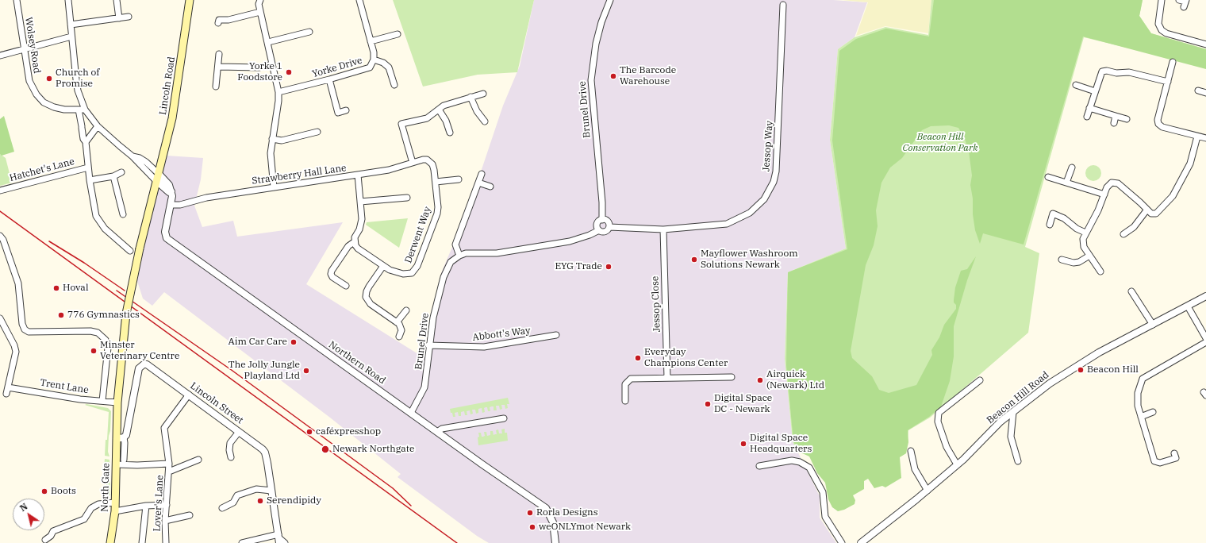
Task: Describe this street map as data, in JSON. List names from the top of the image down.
{
  "streets": {
    "main road": ["Lincoln Road", "North Gate"],
    "street": [
      "Wolsey Road",
      "Yorke Drive",
      "Brunel Drive",
      "Jessop Way",
      "Hatchet's Lane",
      "Strawberry Hall Lane",
      "Derwent Way",
      "Jessop Close",
      "Abbott's Way",
      "Northern Road",
      "Trent Lane",
      "Beacon Hill Road",
      "Lincoln Street",
      "Lover's Lane"
    ]
  },
  "crossings": [
    ["Wolsey Road", "Hatchet's Lane"],
    ["Lincoln Road", "Trent Lane"],
    ["Lincoln Road", "North Gate"],
    ["Brunel Drive", "Jessop Way"],
    ["Brunel Drive", "Abbott's Way"],
    ["Brunel Drive", "Northern Road"],
    ["Jessop Way", "Jessop Close"],
    ["Strawberry Hall Lane", "Derwent Way"],
    ["Strawberry Hall Lane", "Northern Road"],
    ["Lincoln Street", "North Gate"],
    ["Lincoln Street", "Lover's Lane"]
  ],
  "parks": ["Beacon Hill Conservation Park"],
  "places": [
    "Yorke 1 Foodstore",
    "The Barcode Warehouse",
    "Church of Promise",
    "Mayflower Washroom Solutions Newark",
    "EYG Trade",
    "Hoval",
    "776 Gymnastics",
    "Aim Car Care",
    "Minster Veterinary Centre",
    "Everyday Champions Center",
    "Beacon Hill",
    "The Jolly Jungle Playland Ltd",
    "Airquick (Newark) Ltd",
    "Digital Space DC - Newark",
    "caféxpresshop",
    "Digital Space Headquarters",
    "Newark Northgate",
    "Boots",
    "Serendipidy",
    "Rorla Designs",
    "weONLYmot Newark"
  ],
  "north": "top left"
}
